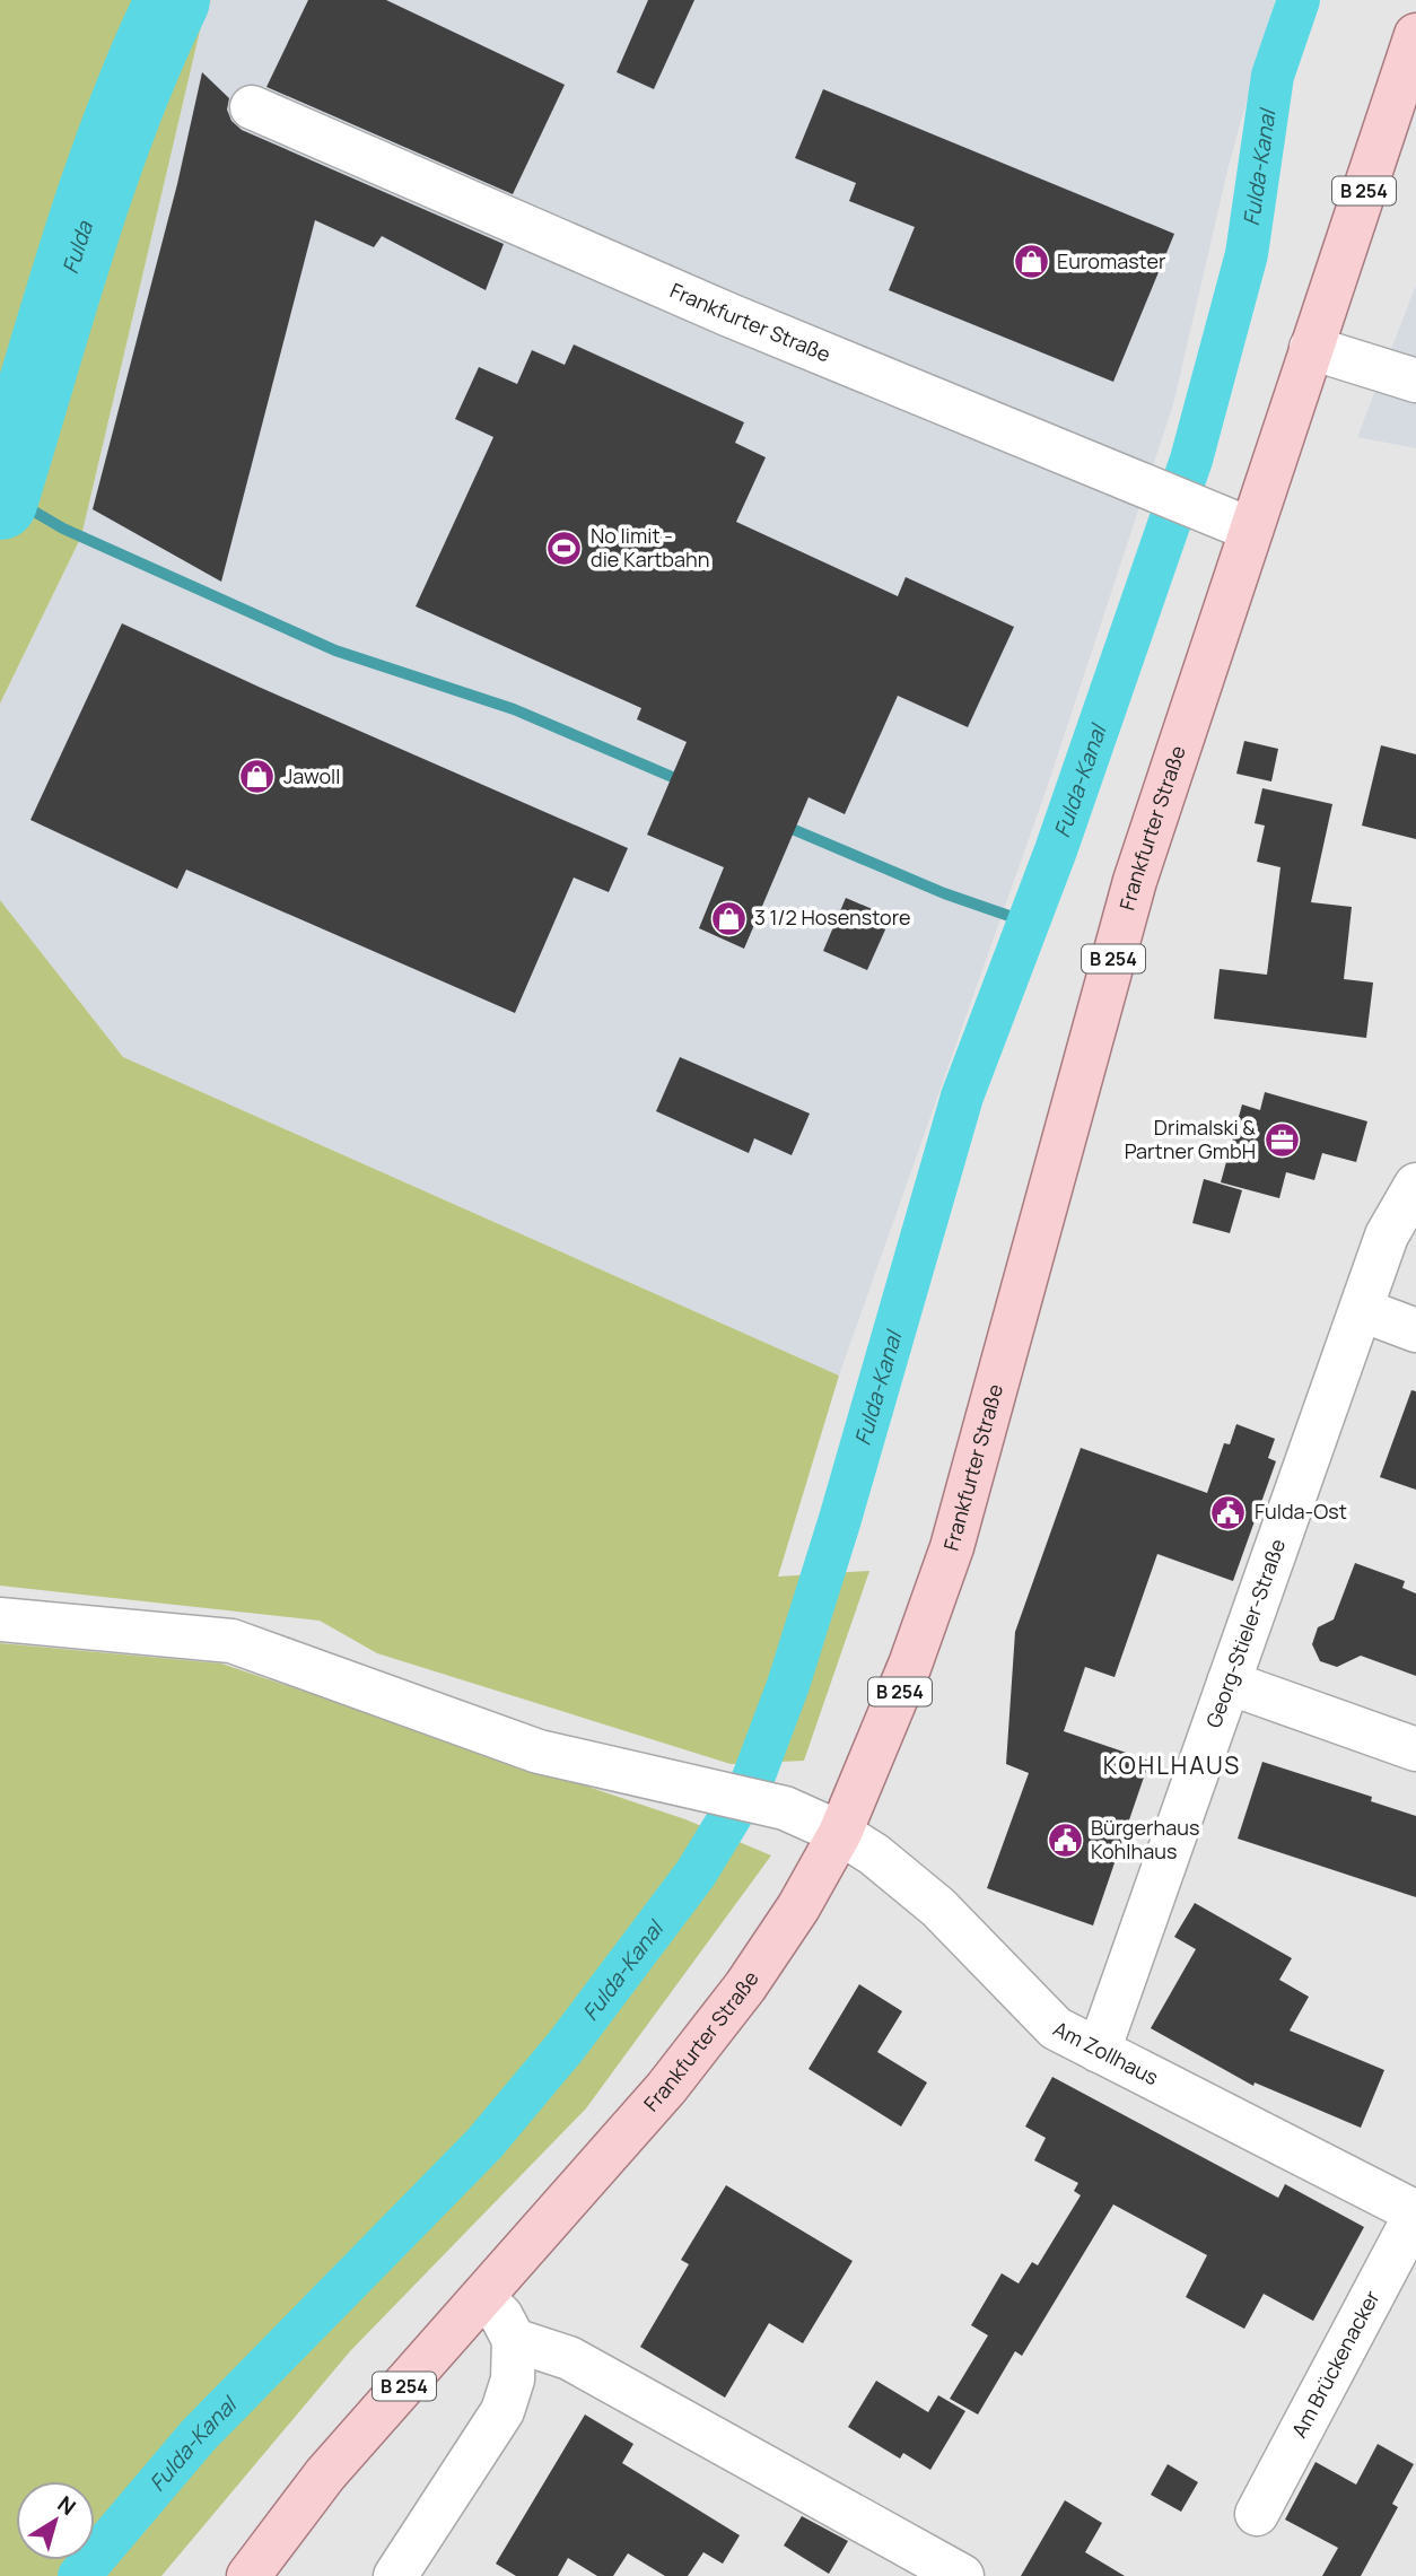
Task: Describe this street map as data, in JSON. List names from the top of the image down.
{
  "streets": {
    "main road": ["B 254", "Frankfurter Straße"],
    "street": ["Georg-Stieler-Straße", "Am Zollhaus", "Am Brückenacker"]
  },
  "crossings": [
    ["Frankfurter Straße", "Am Zollhaus"],
    ["Georg-Stieler-Straße", "Am Zollhaus"],
    ["Am Zollhaus", "Am Brückenacker"]
  ],
  "districts": ["KOHLHAUS"],
  "water": ["Fulda-Kanal", "Fulda"],
  "places": {
    "shop": ["Euromaster", "Jawoll", "3 1/2 Hosenstore"],
    "sports": ["No limit - die Kartbahn"],
    "office": ["Drimalski & Partner GmbH"],
    "public building": ["Fulda-Ost", "Bürgerhaus Kohlhaus"]
  },
  "north": "top right"
}
